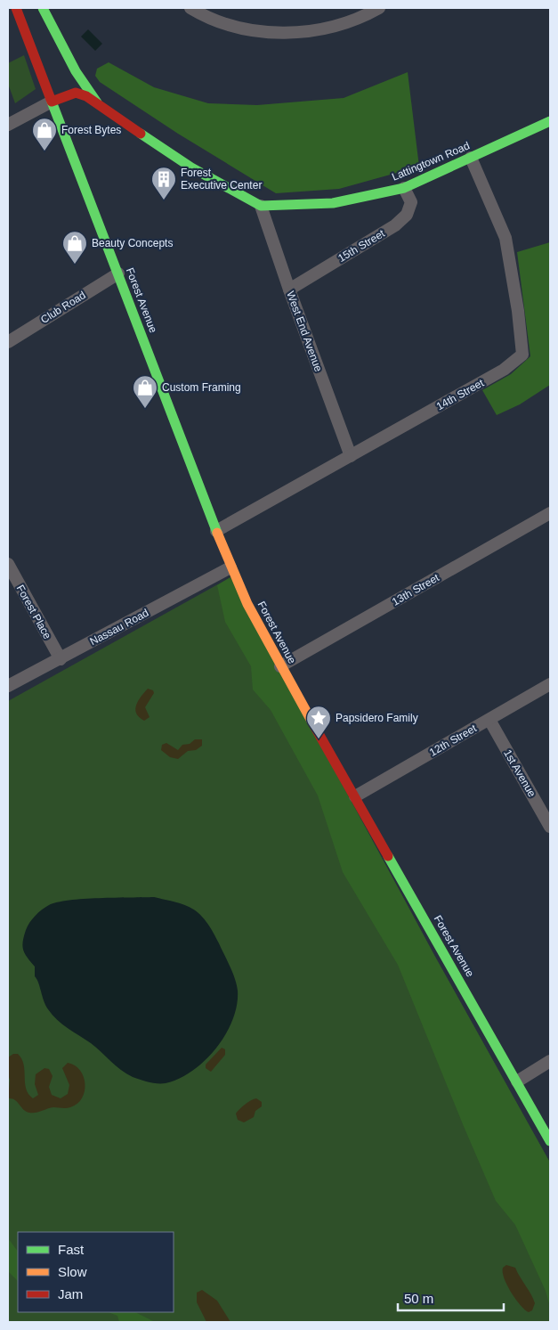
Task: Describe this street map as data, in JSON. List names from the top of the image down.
{
  "streets": {
    "main road": ["Lattingtown Road", "Forest Avenue"],
    "street": [
      "15th Street",
      "Club Road",
      "West End Avenue",
      "14th Street",
      "13th Street",
      "Forest Place",
      "Nassau Road",
      "12th Street",
      "1st Avenue"
    ]
  },
  "crossings": [
    ["Lattingtown Road", "15th Street"],
    ["Lattingtown Road", "West End Avenue"],
    ["Lattingtown Road", "14th Street"],
    ["15th Street", "West End Avenue"],
    ["Forest Avenue", "Club Road"],
    ["Forest Avenue", "14th Street"],
    ["Forest Avenue", "13th Street"],
    ["Forest Avenue", "Nassau Road"],
    ["Forest Avenue", "12th Street"],
    ["West End Avenue", "14th Street"],
    ["Forest Place", "Nassau Road"],
    ["12th Street", "1st Avenue"]
  ],
  "places": {
    "shop": ["Forest Bytes", "Beauty Concepts", "Custom Framing"],
    "building": ["Forest Executive Center"],
    "place": ["Papsidero Family"]
  },
  "legend": ["Fast", "Slow", "Jam"],
  "scale_bar": "50 m"
}
